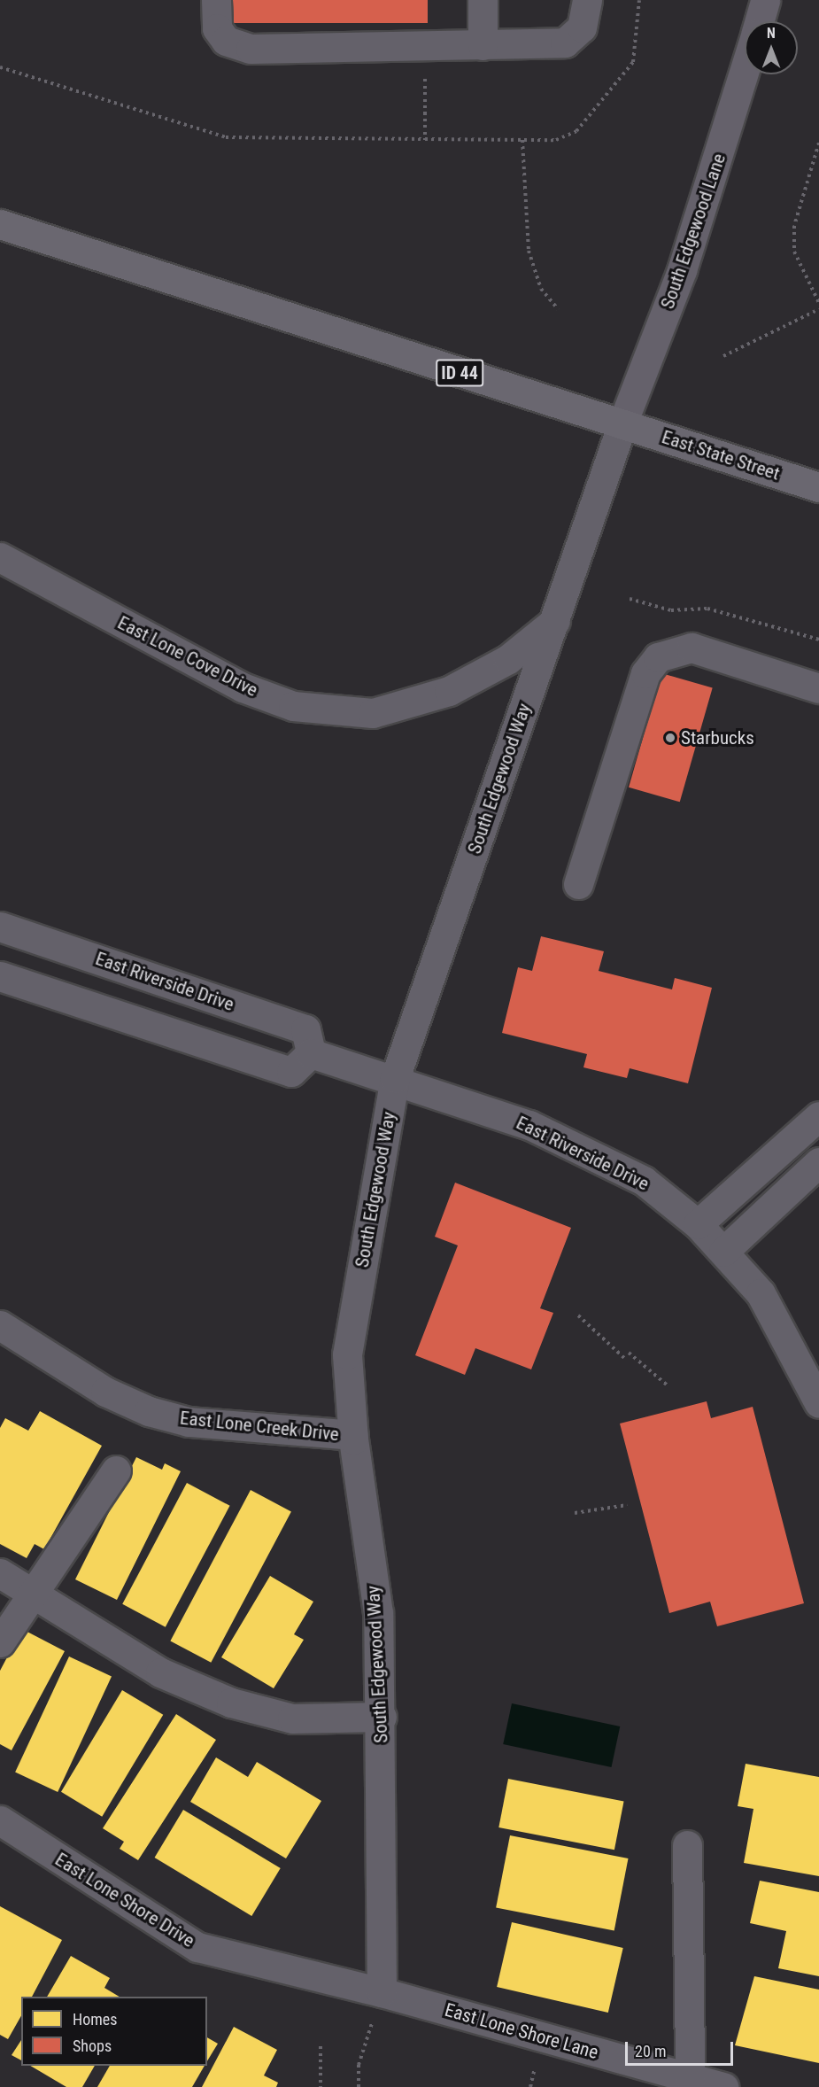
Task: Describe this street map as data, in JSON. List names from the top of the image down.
{
  "streets": {
    "highway": ["ID 44", "East State Street"],
    "main road": ["South Edgewood Lane"],
    "street": [
      "East Lone Cove Drive",
      "South Edgewood Way",
      "East Riverside Drive",
      "East Lone Creek Drive",
      "East Lone Shore Drive",
      "East Lone Shore Lane"
    ]
  },
  "crossings": [
    ["South Edgewood Lane", "ID 44"],
    ["South Edgewood Lane", "East State Street"],
    ["South Edgewood Lane", "South Edgewood Way"],
    ["ID 44", "East State Street"],
    ["ID 44", "South Edgewood Way"],
    ["East State Street", "South Edgewood Way"],
    ["East Lone Cove Drive", "South Edgewood Way"],
    ["South Edgewood Way", "East Riverside Drive"],
    ["South Edgewood Way", "East Lone Creek Drive"],
    ["South Edgewood Way", "East Lone Shore Drive"],
    ["South Edgewood Way", "East Lone Shore Lane"],
    ["East Lone Shore Drive", "East Lone Shore Lane"]
  ],
  "places": ["Starbucks"],
  "legend": ["Homes", "Shops"],
  "scale_bar": "20 m",
  "north": "top"
}
